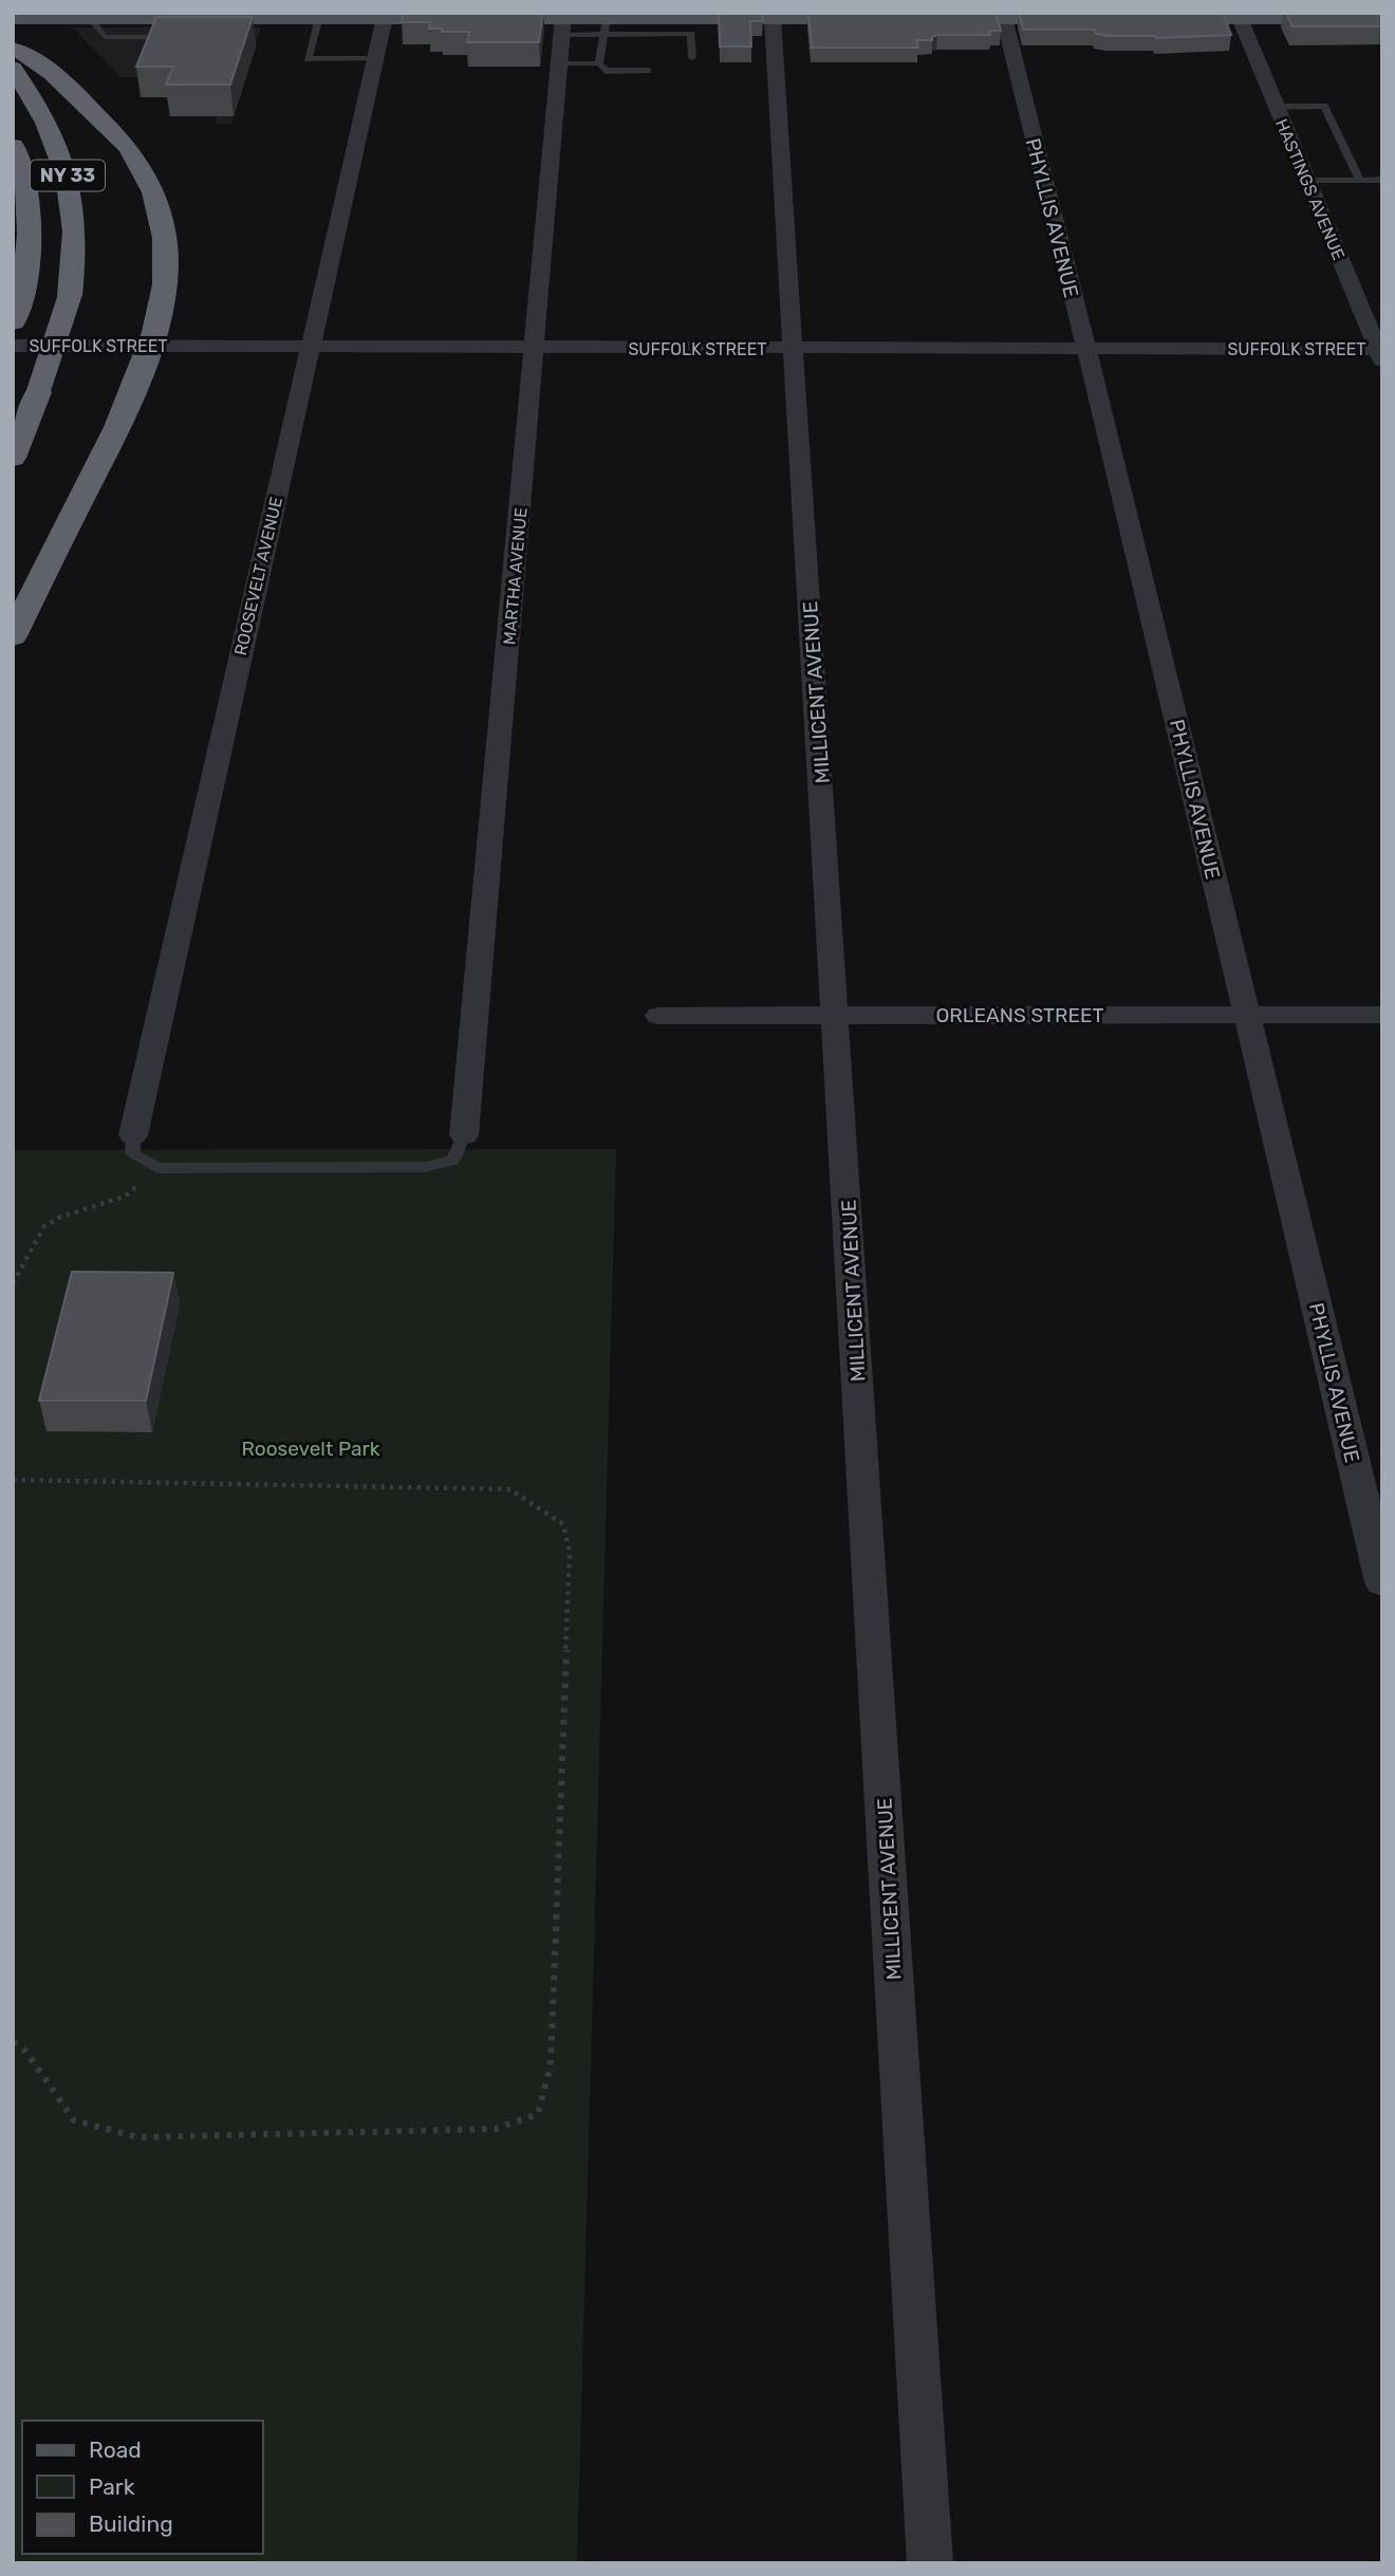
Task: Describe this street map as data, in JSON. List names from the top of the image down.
{
  "streets": {
    "highway": ["NY 33"],
    "street": [
      "HASTINGS AVENUE",
      "PHYLLIS AVENUE",
      "SUFFOLK STREET",
      "ROOSEVELT AVENUE",
      "MARTHA AVENUE",
      "MILLICENT AVENUE",
      "ORLEANS STREET"
    ]
  },
  "crossings": [
    ["HASTINGS AVENUE", "SUFFOLK STREET"],
    ["PHYLLIS AVENUE", "SUFFOLK STREET"],
    ["PHYLLIS AVENUE", "ORLEANS STREET"],
    ["SUFFOLK STREET", "ROOSEVELT AVENUE"],
    ["SUFFOLK STREET", "MARTHA AVENUE"],
    ["SUFFOLK STREET", "MILLICENT AVENUE"],
    ["MILLICENT AVENUE", "ORLEANS STREET"]
  ],
  "parks": ["Roosevelt Park"],
  "legend": ["Road", "Park", "Building"]
}
